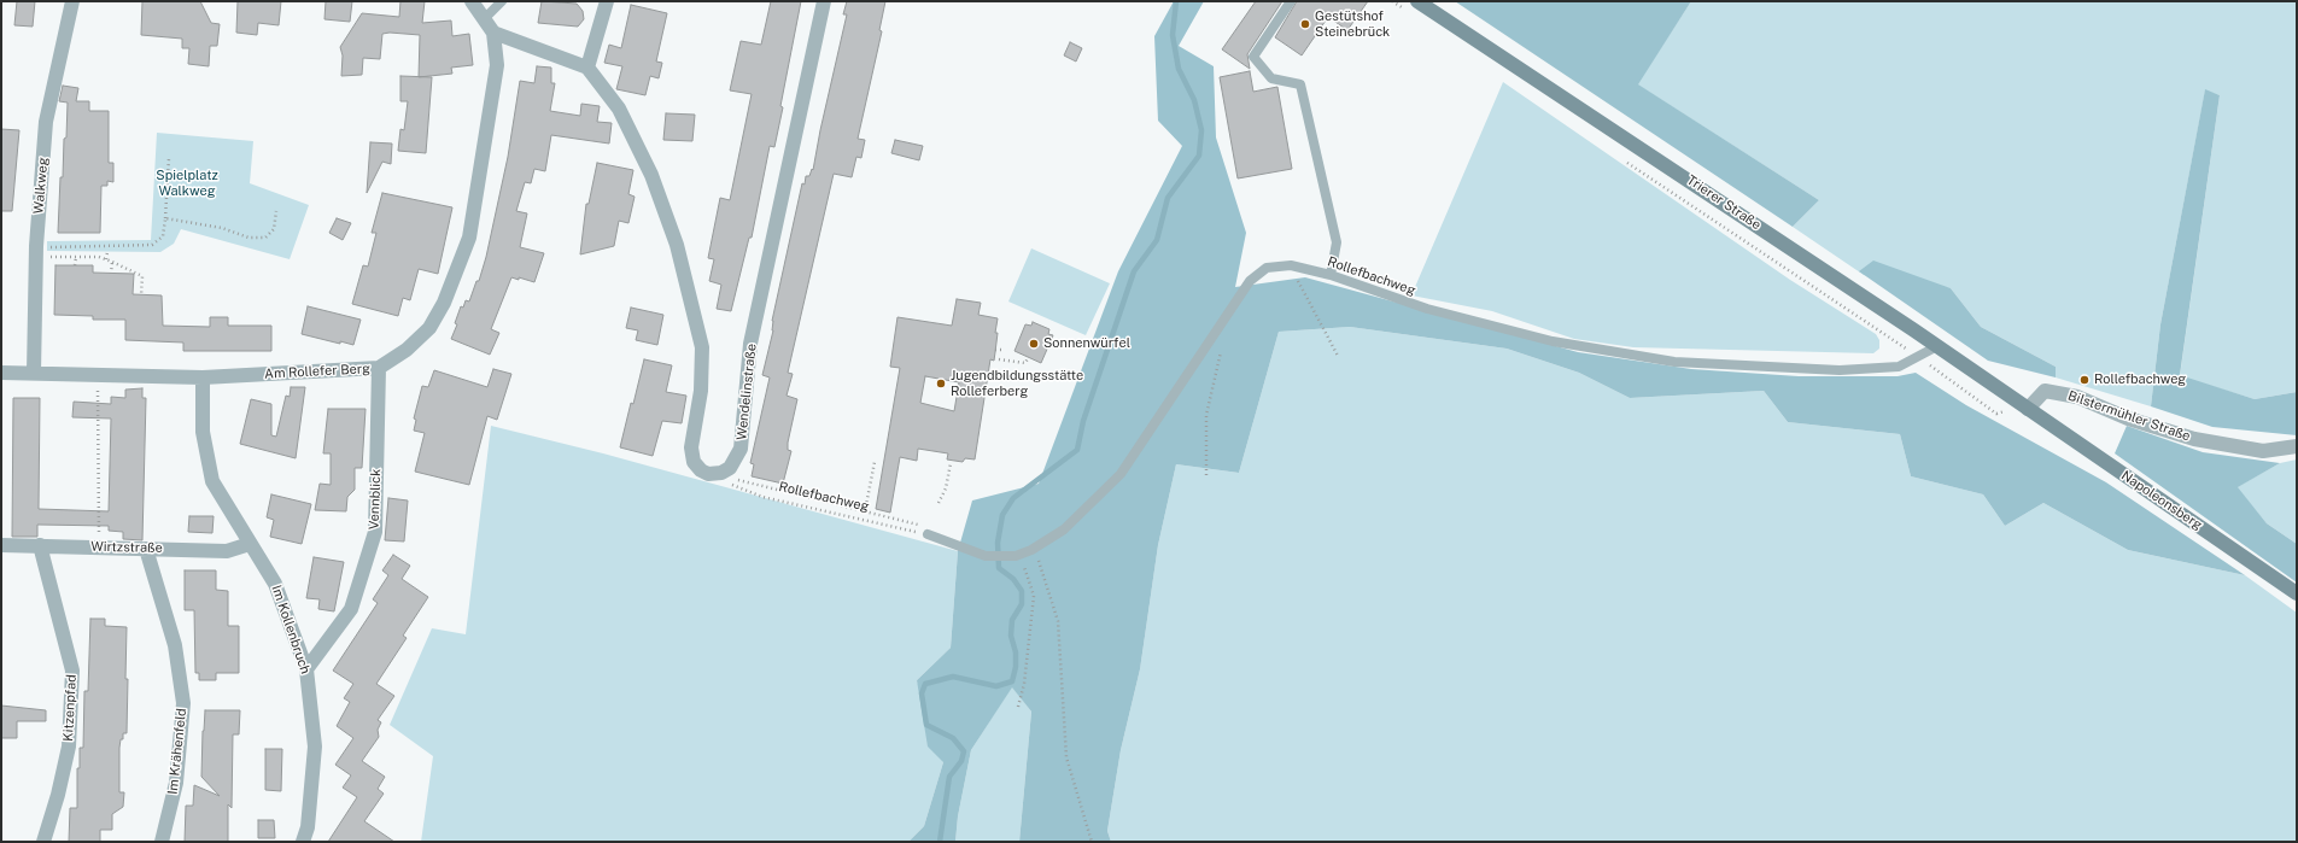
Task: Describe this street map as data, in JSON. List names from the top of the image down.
{
  "streets": {
    "main road": ["Trierer Straße", "Napoleonsberg"],
    "street": [
      "Walkweg",
      "Am Rollefer Berg",
      "Wendelinstraße",
      "Bilstermühler Straße",
      "Vennblick",
      "Wirtzstraße",
      "Im Kollenbruch",
      "Kitzenpfad",
      "Im Krähenfeld"
    ],
    "lane": ["Rollefbachweg"]
  },
  "crossings": [
    ["Walkweg", "Am Rollefer Berg"],
    ["Trierer Straße", "Rollefbachweg"],
    ["Trierer Straße", "Bilstermühler Straße"],
    ["Trierer Straße", "Napoleonsberg"],
    ["Rollefbachweg", "Wendelinstraße"],
    ["Am Rollefer Berg", "Vennblick"],
    ["Am Rollefer Berg", "Im Kollenbruch"],
    ["Bilstermühler Straße", "Napoleonsberg"],
    ["Vennblick", "Im Kollenbruch"],
    ["Wirtzstraße", "Im Kollenbruch"],
    ["Wirtzstraße", "Kitzenpfad"],
    ["Wirtzstraße", "Im Krähenfeld"]
  ],
  "parks": ["Spielplatz Walkweg"],
  "places": [
    "Gestütshof Steinebrück",
    "Sonnenwürfel",
    "Rollefbachweg",
    "Jugendbildungsstätte Rolleferberg"
  ]
}
